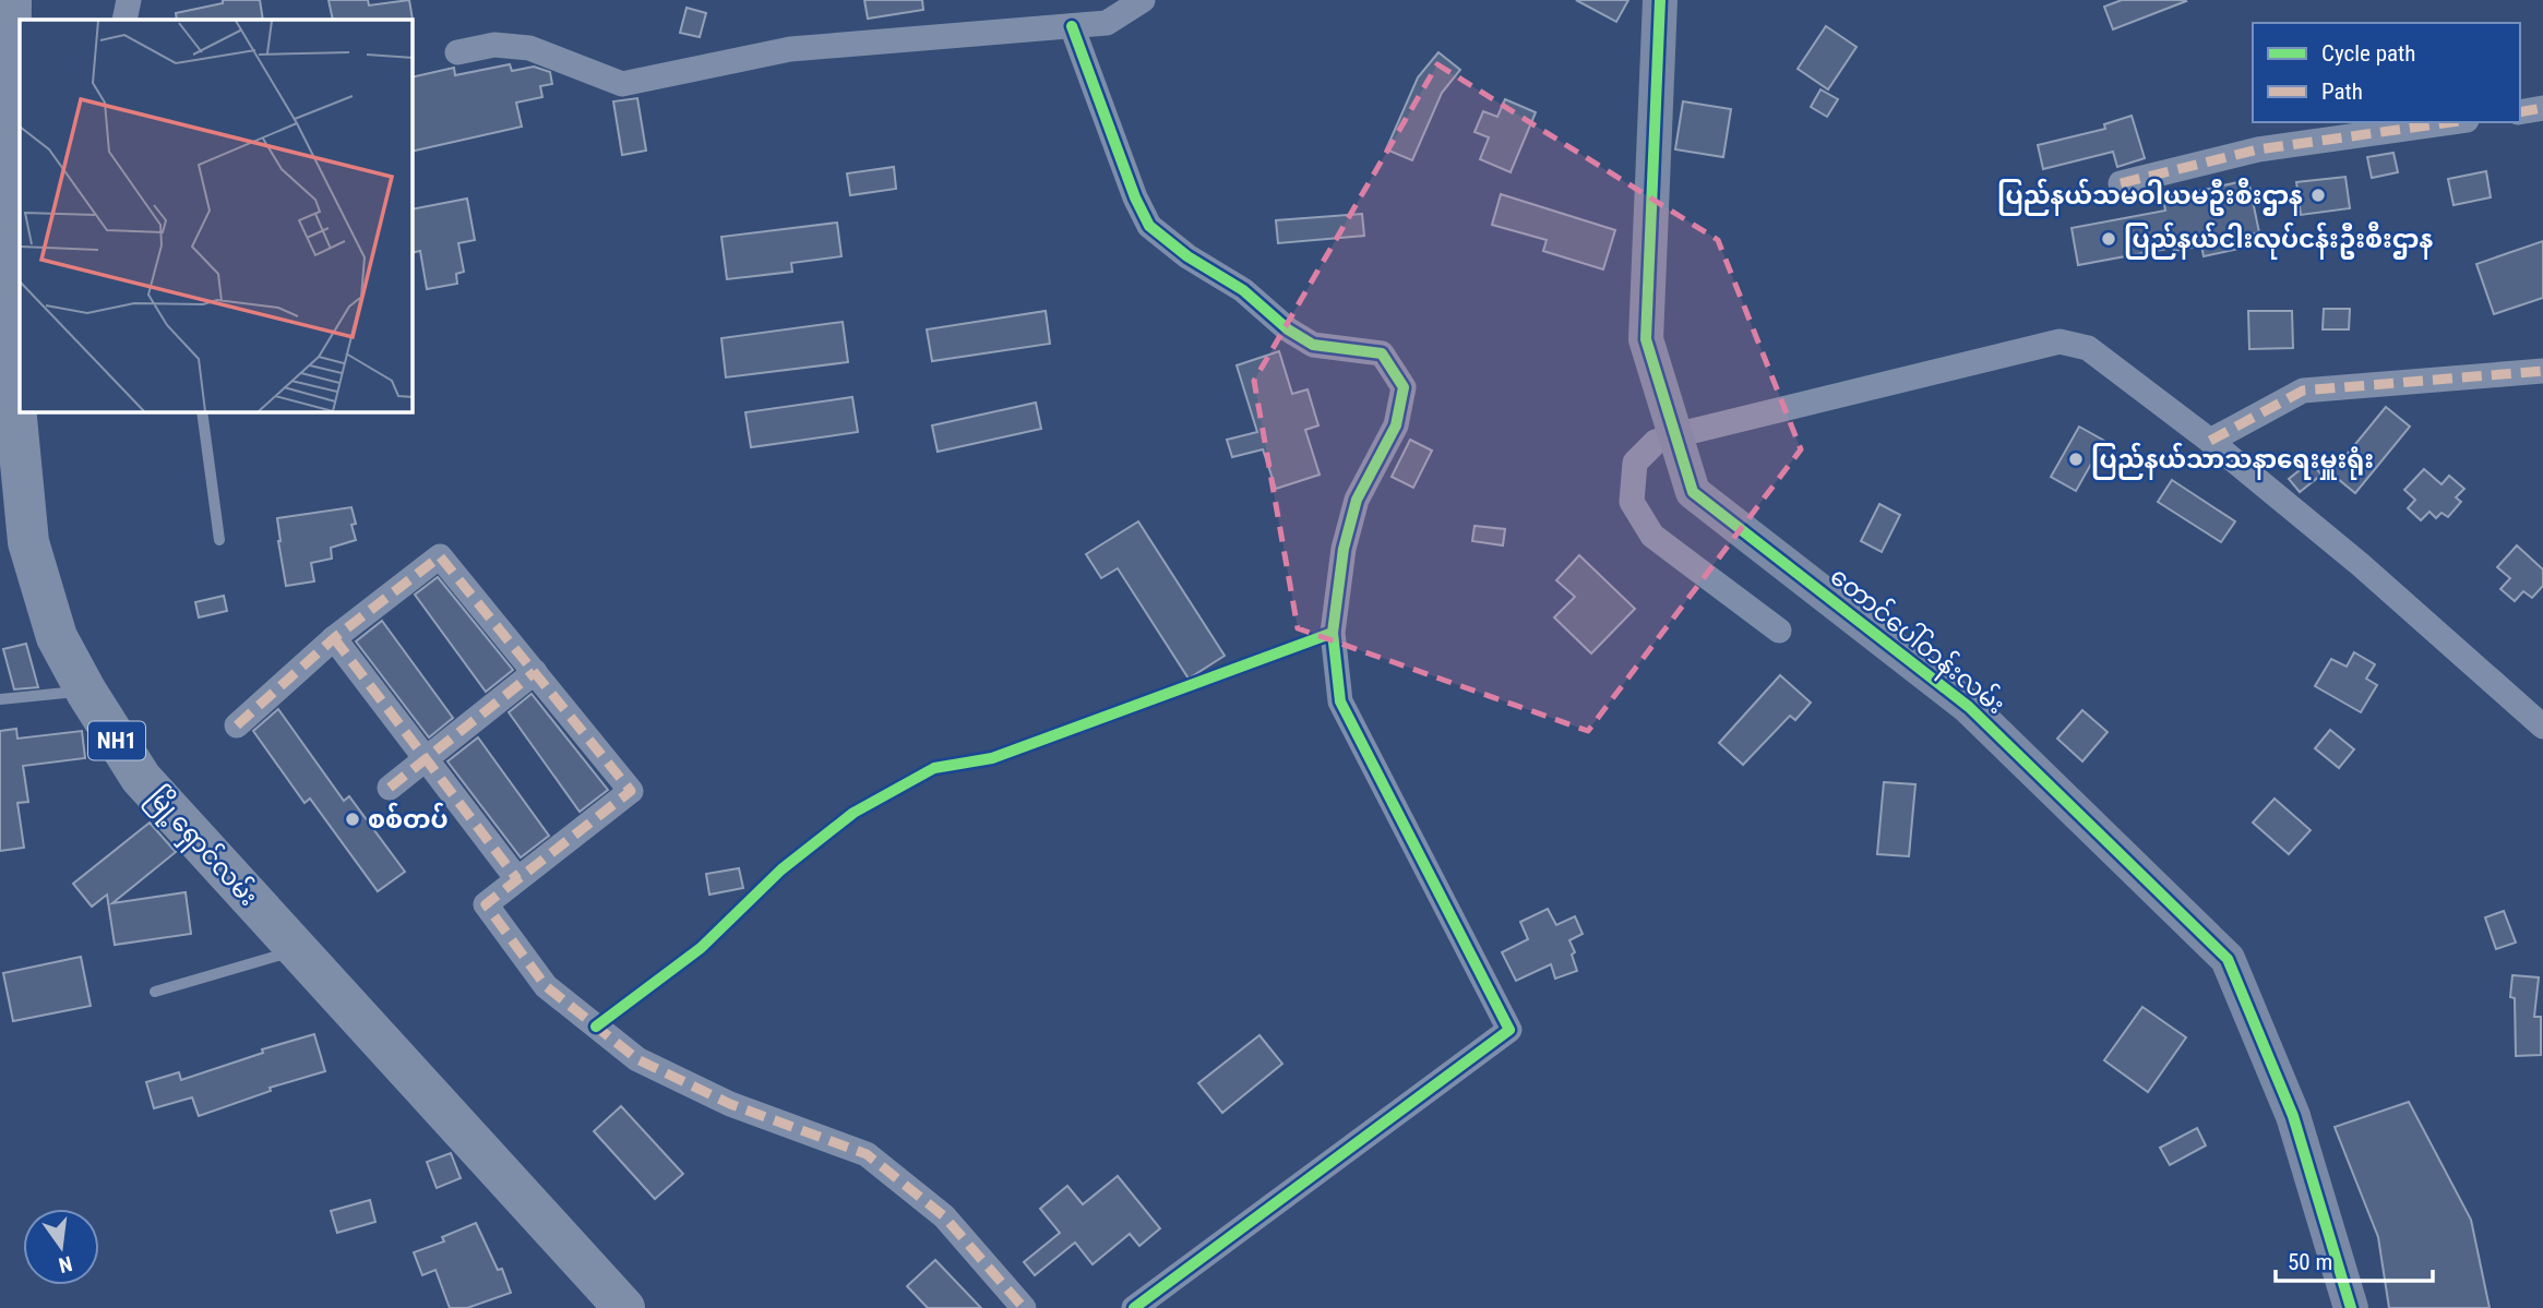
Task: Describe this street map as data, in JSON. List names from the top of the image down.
{
  "streets": {
    "highway": ["NH1", "မြို့ရှောင်လမ်း"],
    "street": ["တောင်ပေါ်တန်းလမ်း"]
  },
  "places": [
    "ပြည်နယ်သမဝါယမဦးစီးဌာန",
    "ပြည်နယ်ငါးလုပ်ငန်းဦးစီးဌာန",
    "ပြည်နယ်သာသနာရေးမှူးရုံး",
    "စစ်တပ်"
  ],
  "legend": ["Cycle path", "Path"],
  "scale_bar": "50 m",
  "north": "bottom"
}
